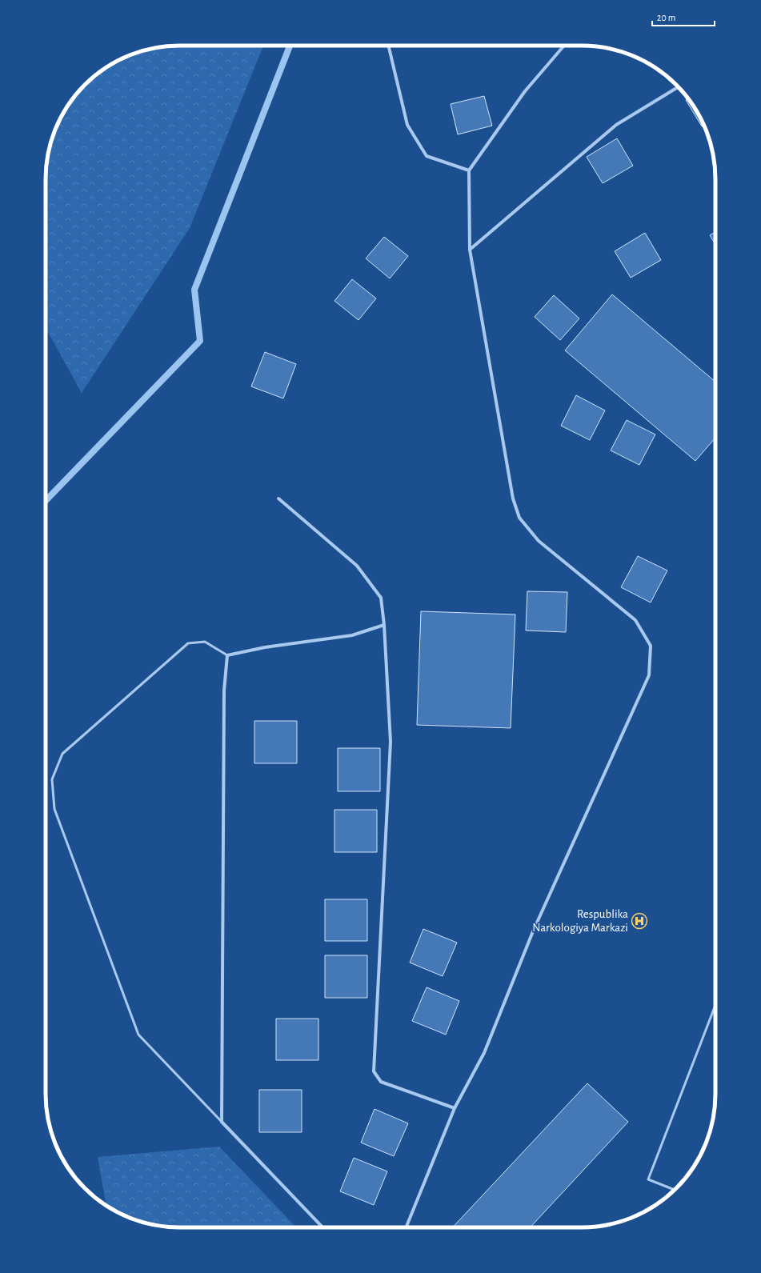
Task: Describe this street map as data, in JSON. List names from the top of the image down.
{
  "places": {
    "hospital": ["Respublika Narkologiya Markazi"]
  },
  "scale_bar": "20 m"
}
